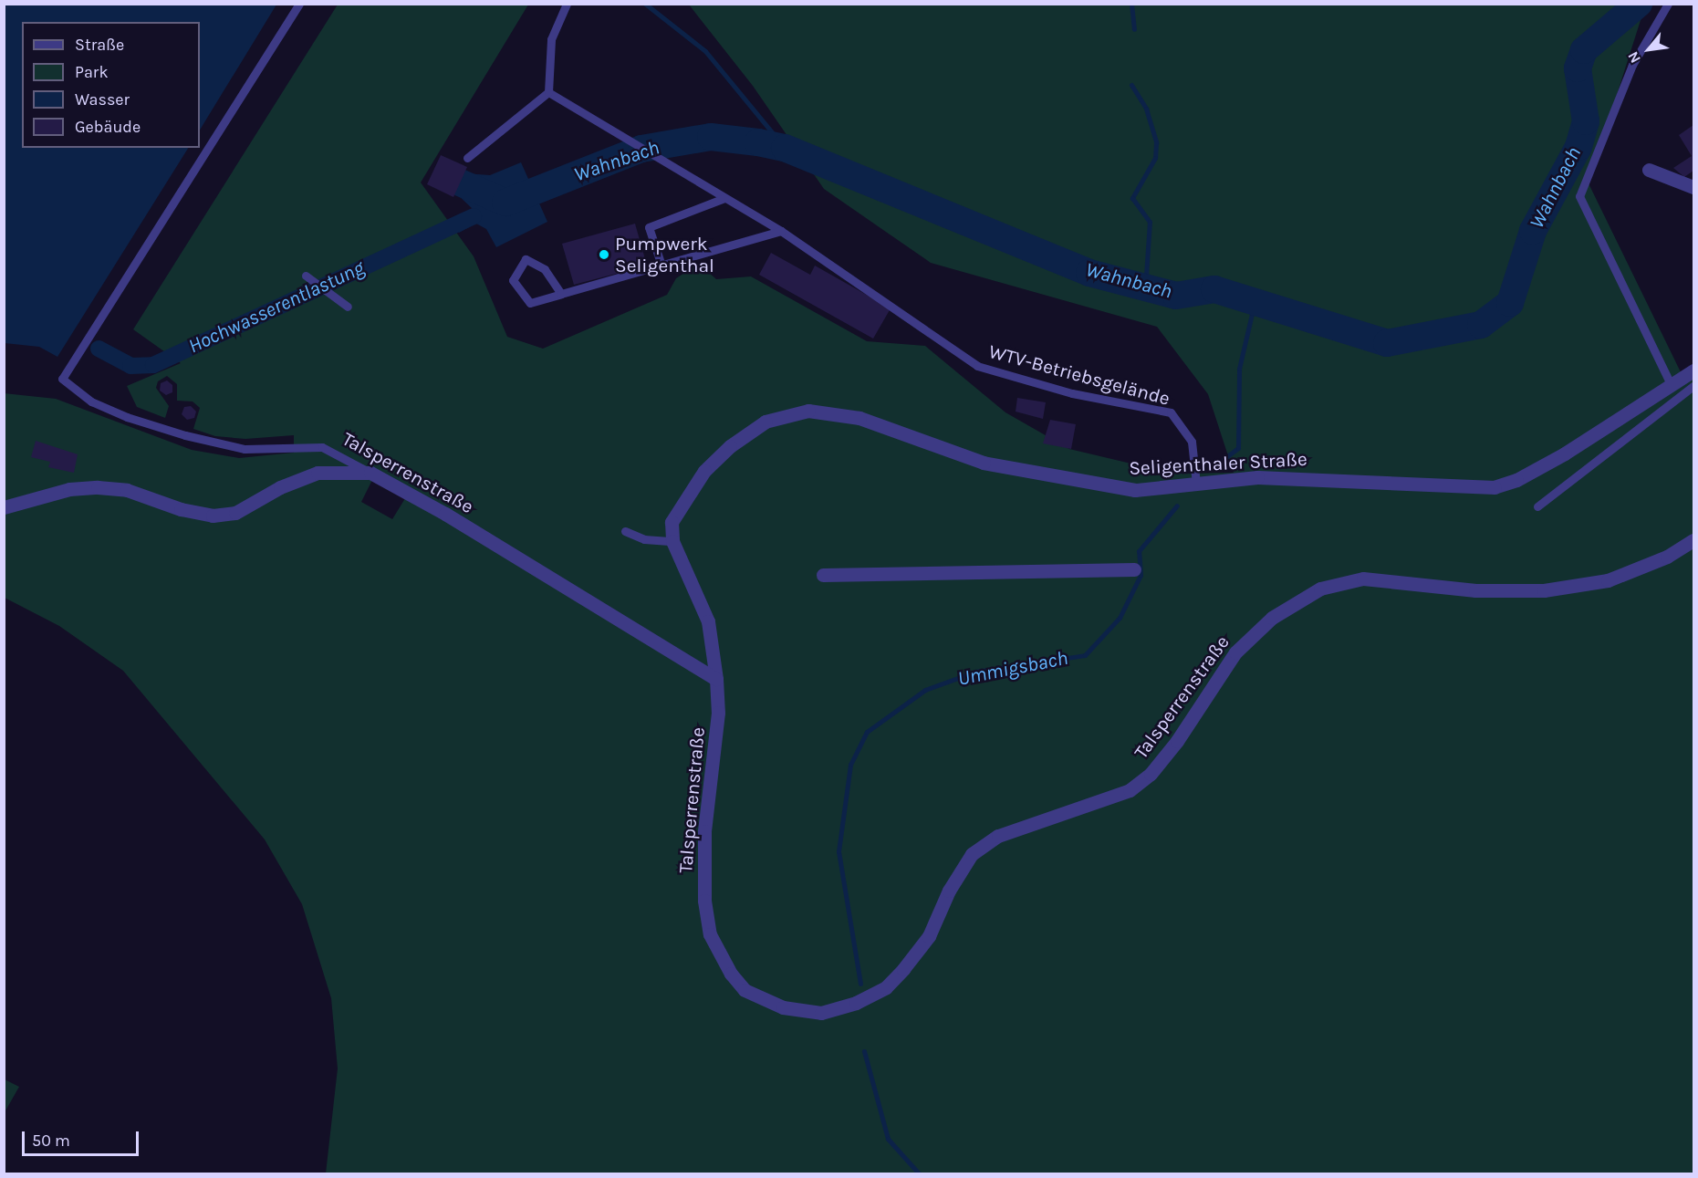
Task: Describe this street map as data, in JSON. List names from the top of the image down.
{
  "streets": {
    "street": ["Seligenthaler Straße", "Talsperrenstraße"],
    "lane": ["WTV-Betriebsgelände"]
  },
  "crossings": [
    ["WTV-Betriebsgelände", "Seligenthaler Straße"],
    ["Seligenthaler Straße", "Talsperrenstraße"]
  ],
  "water": ["Wahnbach", "Hochwasserentlastung", "Ummigsbach"],
  "places": ["Pumpwerk Seligenthal"],
  "legend": [
    "Straße",
    "Park",
    "Wasser",
    "Gebäude"
  ],
  "scale_bar": "50 m",
  "north": "bottom left"
}
